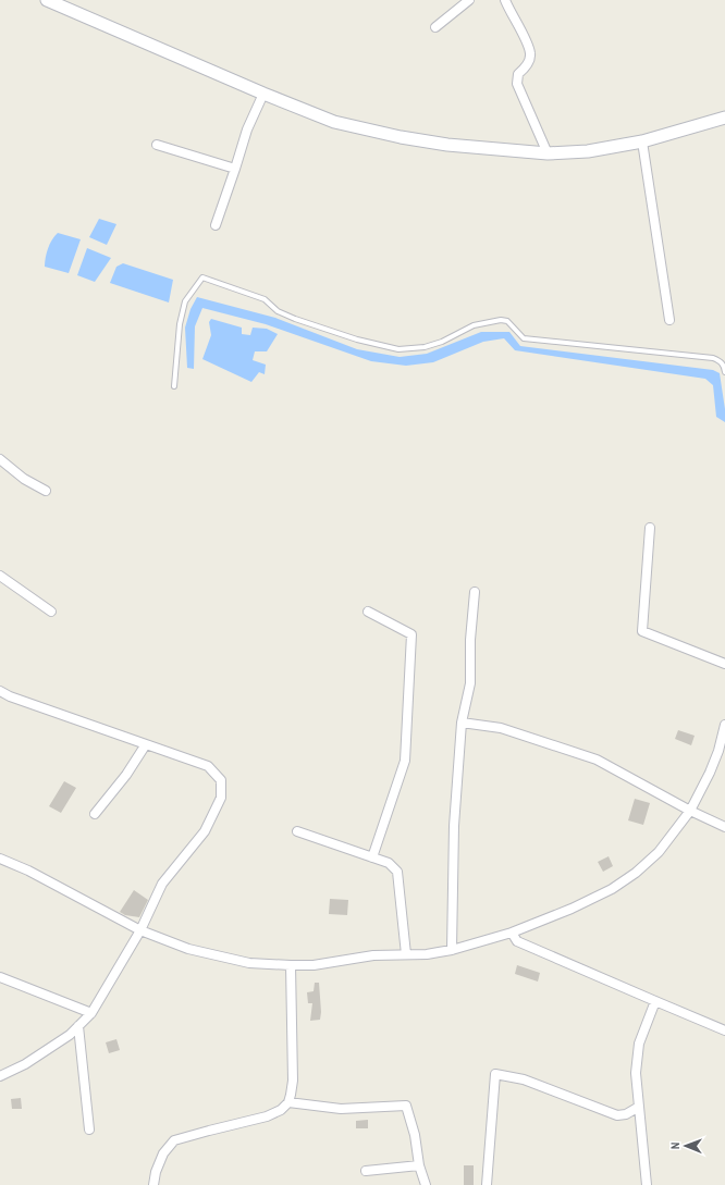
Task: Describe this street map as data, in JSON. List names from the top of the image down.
{
  "north": "left"
}
